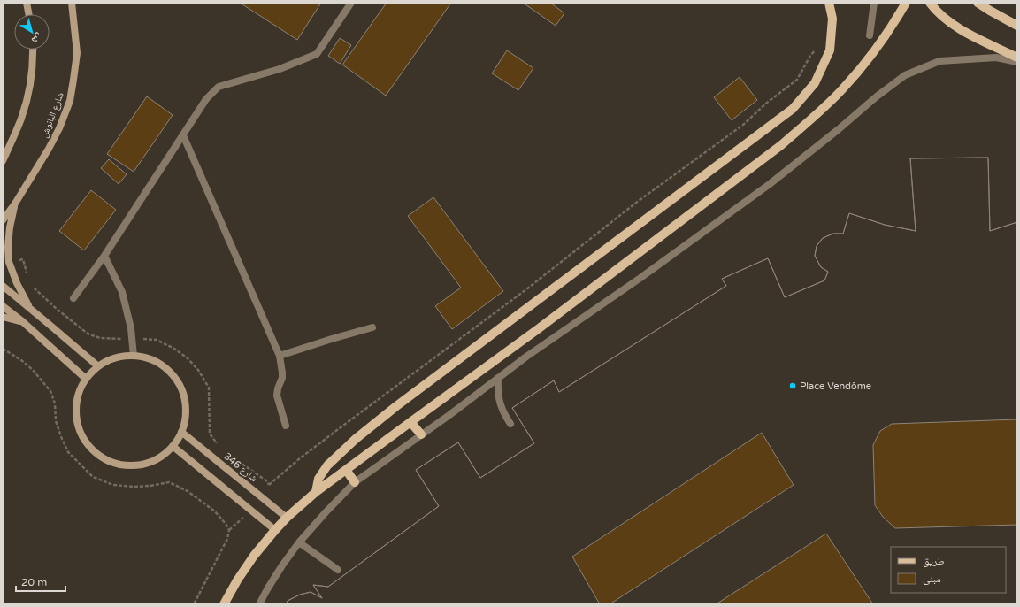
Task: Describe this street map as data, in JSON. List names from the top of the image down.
{
  "streets": {
    "street": ["شارع البانوش", "شارع 346"]
  },
  "places": ["Place Vendôme"],
  "legend": ["طريق", "مبنى"],
  "scale_bar": "20 m",
  "north": "bottom right"
}
